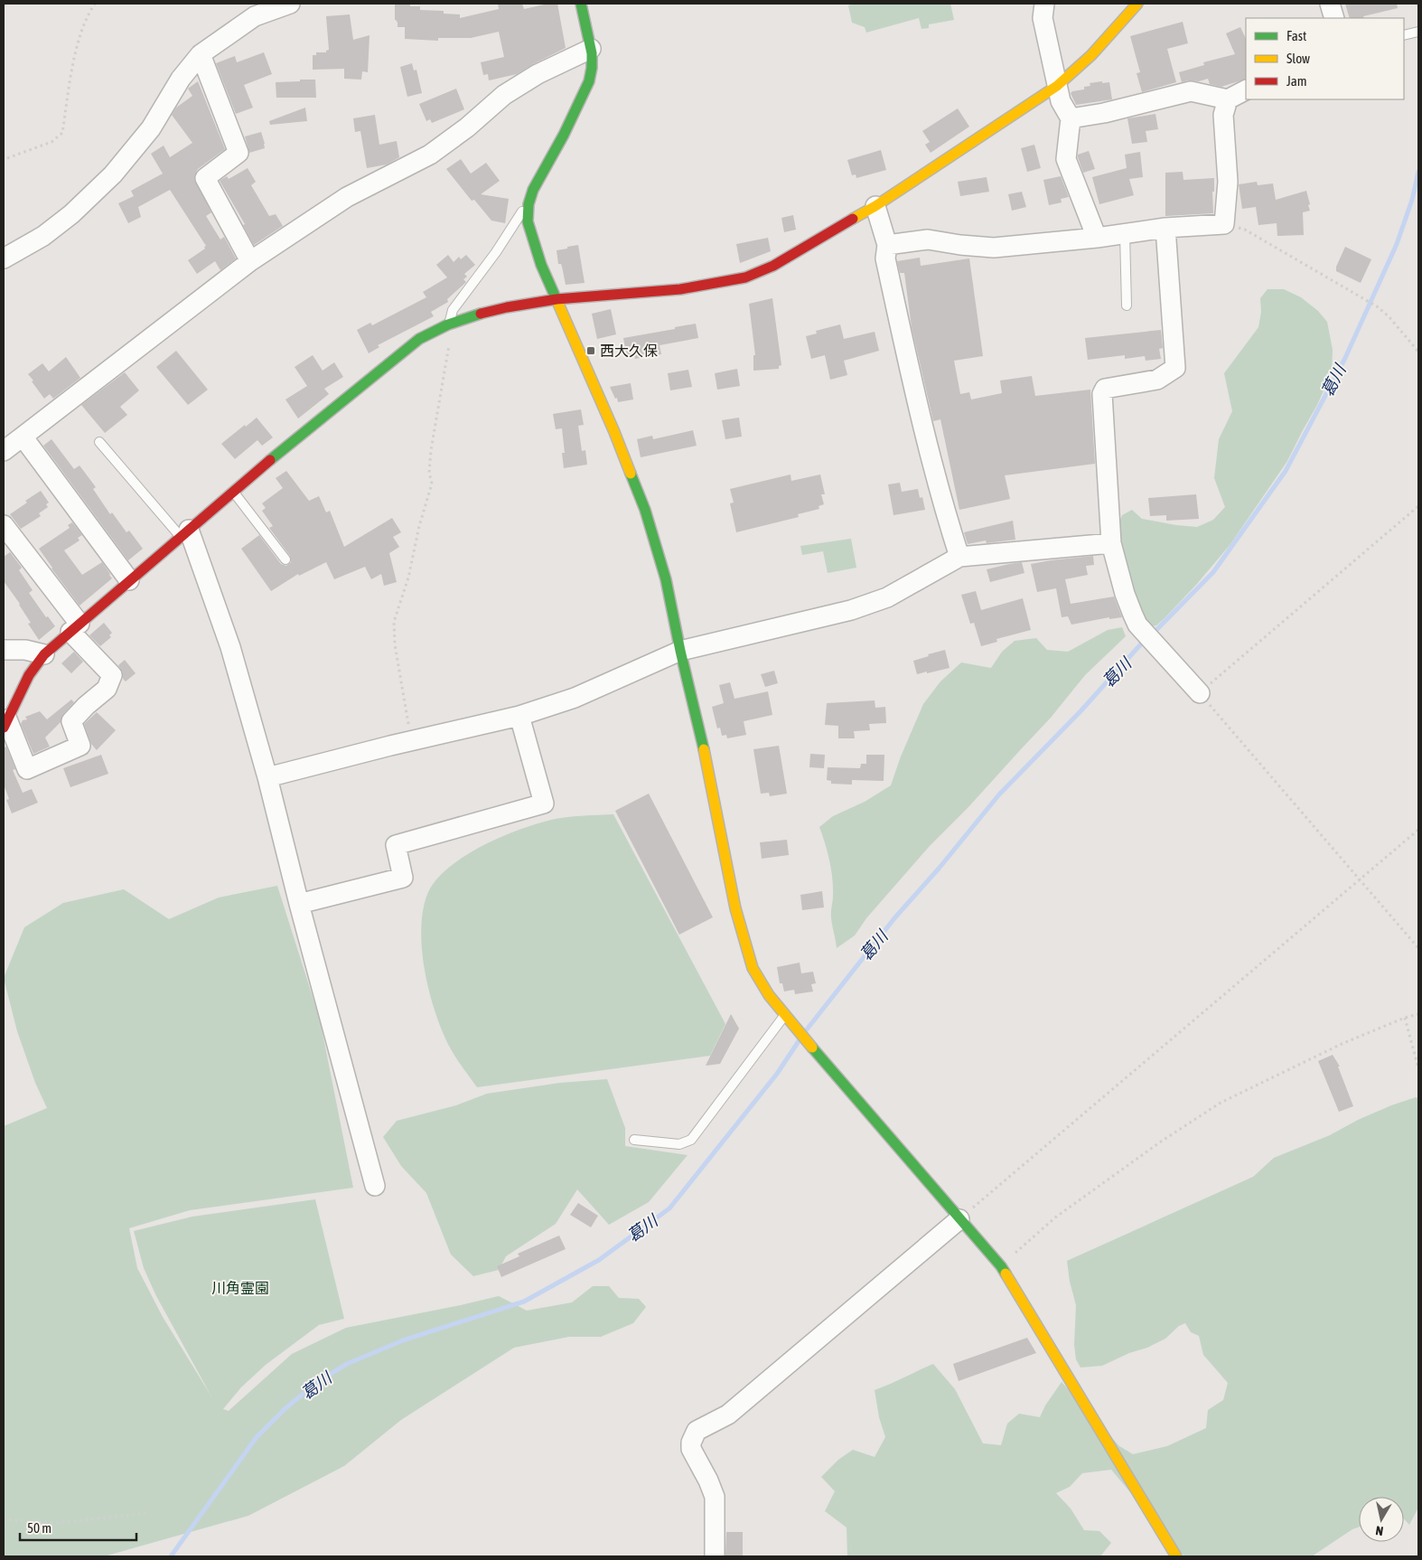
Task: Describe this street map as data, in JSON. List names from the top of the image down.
{
  "water": ["葛川"],
  "parks": ["川角霊園"],
  "places": {
    "transit": ["西大久保"]
  },
  "legend": ["Fast", "Slow", "Jam"],
  "scale_bar": "50 m",
  "north": "bottom"
}
